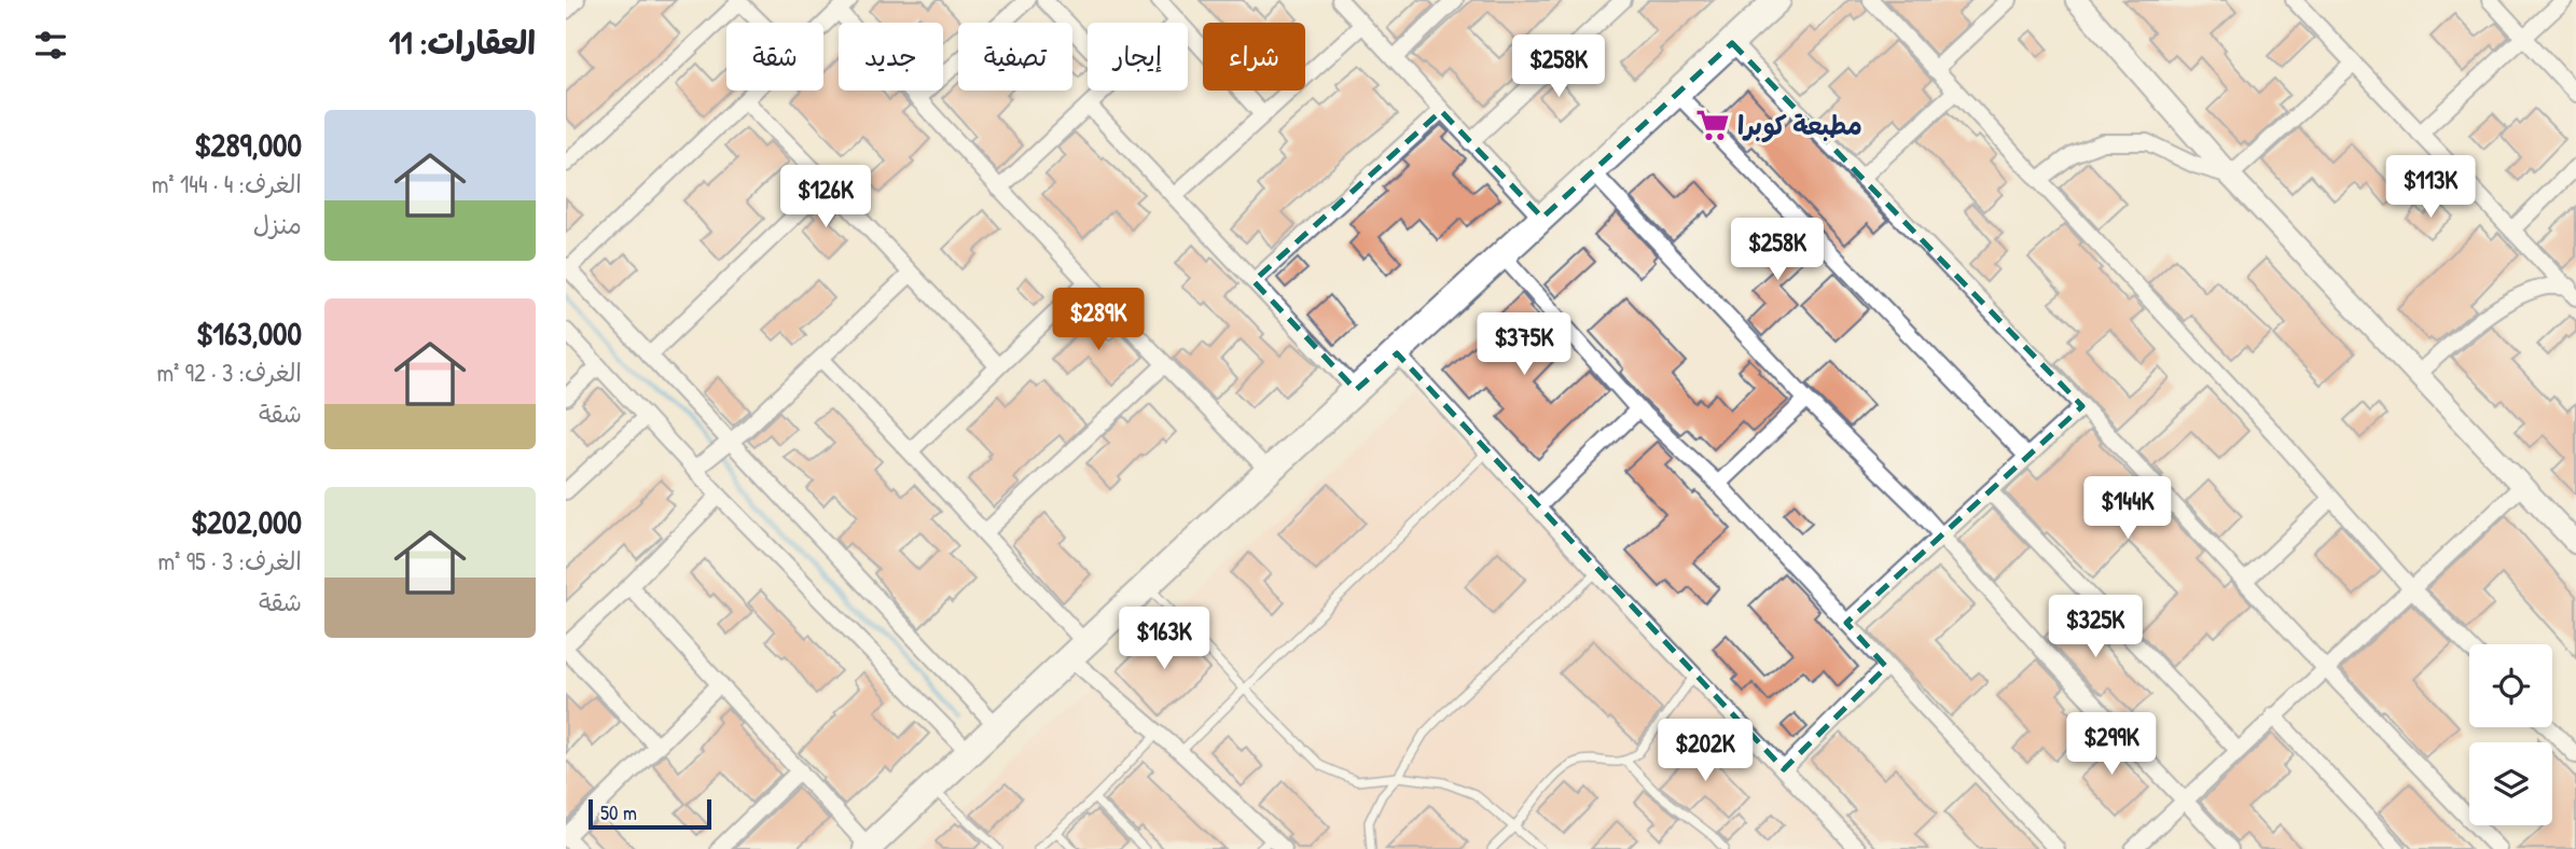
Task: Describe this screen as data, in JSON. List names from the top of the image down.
{
  "places": {
    "supermarket": ["مطبعة كوبرا"]
  },
  "scale_bar": "50 m",
  "page": {
    "heading": "العقارات: 11",
    "chip": [
      "شراء",
      "إيجار",
      "تصفية",
      "جديد",
      "شقة"
    ],
    "price": [
      "$258K",
      "$113K",
      "$126K",
      "$258K",
      "$289K",
      "$375K",
      "$144K",
      "$325K",
      "$163K",
      "$299K",
      "$202K"
    ],
    "list": [
      {
        "name": "$289,000",
        "note": "الغرف: 4 · 144 m² · منزل"
      },
      {
        "name": "$163,000",
        "note": "الغرف: 3 · 92 m² · شقة"
      },
      {
        "name": "$202,000",
        "note": "الغرف: 3 · 95 m² · شقة"
      }
    ],
    "scale": "50 m"
  }
}
